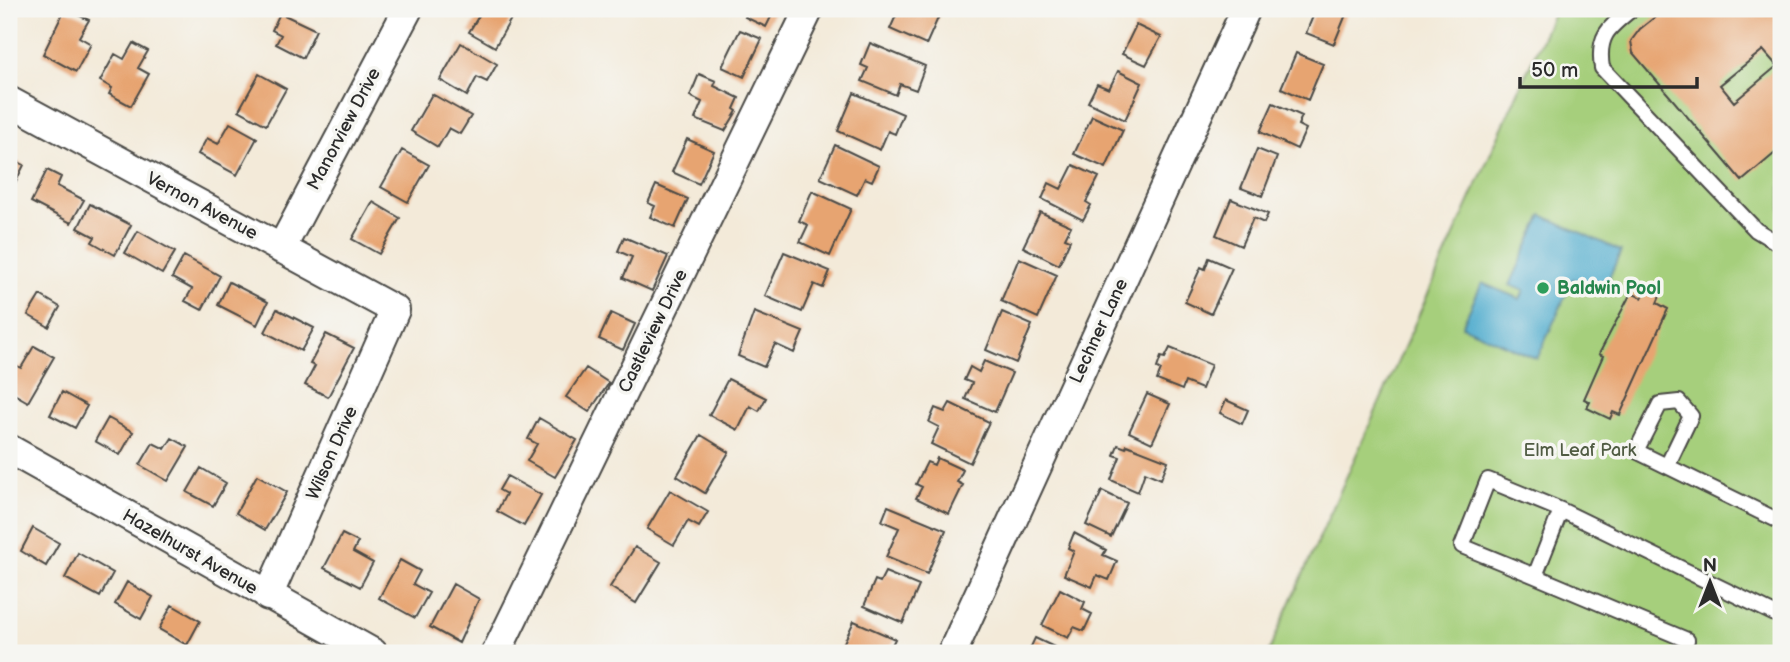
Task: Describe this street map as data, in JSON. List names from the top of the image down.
{
  "streets": {
    "street": [
      "Manorview Drive",
      "Vernon Avenue",
      "Castleview Drive",
      "Lechner Lane",
      "Wilson Drive",
      "Hazelhurst Avenue"
    ]
  },
  "crossings": [
    ["Manorview Drive", "Vernon Avenue"],
    ["Vernon Avenue", "Wilson Drive"],
    ["Wilson Drive", "Hazelhurst Avenue"]
  ],
  "parks": ["Elm Leaf Park"],
  "places": ["Baldwin Pool"],
  "scale_bar": "50 m",
  "north": "top"
}
